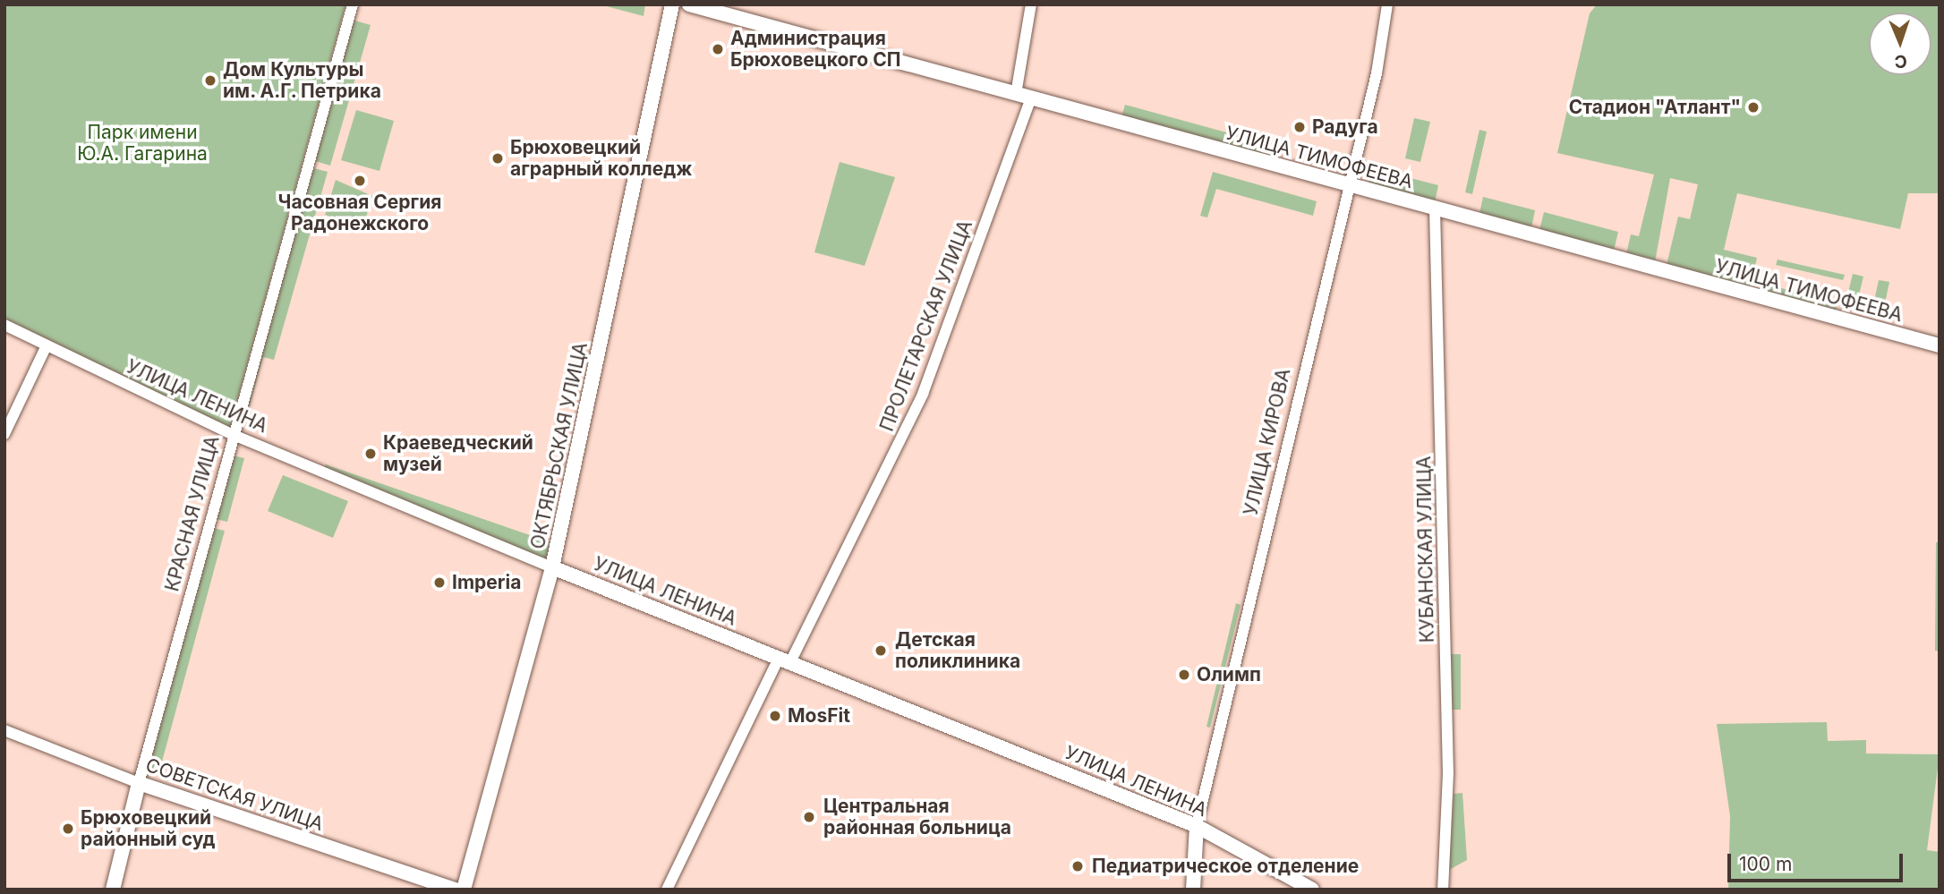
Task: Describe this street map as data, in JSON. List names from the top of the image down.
{
  "streets": {
    "street": [
      "УЛИЦА ТИМОФЕЕВА",
      "ПРОЛЕТАРСКАЯ УЛИЦА",
      "УЛИЦА ЛЕНИНА",
      "УЛИЦА КИРОВА",
      "ОКТЯБРЬСКАЯ УЛИЦА",
      "КРАСНАЯ УЛИЦА",
      "КУБАНСКАЯ УЛИЦА",
      "СОВЕТСКАЯ УЛИЦА"
    ]
  },
  "crossings": [
    ["УЛИЦА ТИМОФЕЕВА", "ПРОЛЕТАРСКАЯ УЛИЦА"],
    ["УЛИЦА ТИМОФЕЕВА", "УЛИЦА КИРОВА"],
    ["УЛИЦА ТИМОФЕЕВА", "КУБАНСКАЯ УЛИЦА"],
    ["ПРОЛЕТАРСКАЯ УЛИЦА", "УЛИЦА ЛЕНИНА"],
    ["УЛИЦА ЛЕНИНА", "УЛИЦА КИРОВА"],
    ["УЛИЦА ЛЕНИНА", "ОКТЯБРЬСКАЯ УЛИЦА"],
    ["УЛИЦА ЛЕНИНА", "КРАСНАЯ УЛИЦА"],
    ["КРАСНАЯ УЛИЦА", "СОВЕТСКАЯ УЛИЦА"]
  ],
  "parks": ["Парк имени Ю.А. Гагарина"],
  "places": [
    "Администрация Брюховецкого СП",
    "Дом Культуры им. А.Г. Петрика",
    "Стадион \"Атлант\"",
    "Радуга",
    "Брюховецкий аграрный колледж",
    "Часовная Сергия Радонежского",
    "Краеведческий музей",
    "Imperia",
    "Детская поликлиника",
    "Олимп",
    "MosFit",
    "Центральная районная больница",
    "Брюховецкий районный суд",
    "Педиатрическое отделение"
  ],
  "scale_bar": "100 m",
  "north": "bottom"
}
